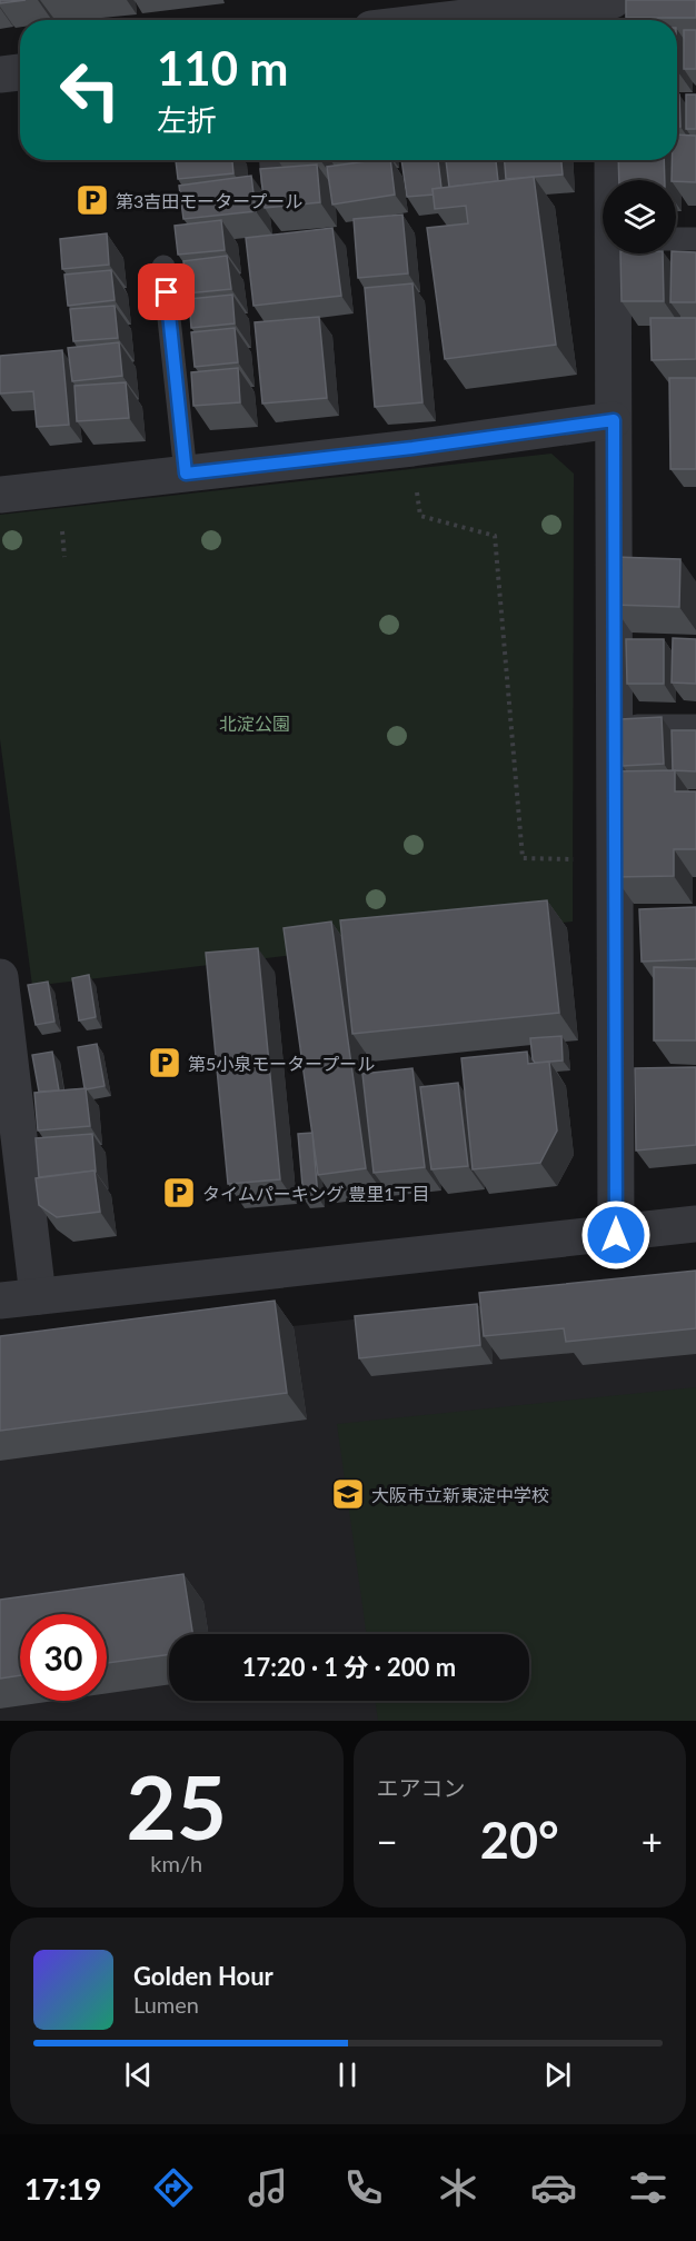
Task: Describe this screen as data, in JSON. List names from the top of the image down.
{
  "parks": ["北淀公園"],
  "places": {
    "parking": ["第3吉田モータープール", "第5小泉モータープール", "タイムパーキング 豊里1丁目"],
    "school or university": ["大阪市立新東淀中学校"]
  },
  "page": {
    "turn": ["110 m", "左折"],
    "limit": "30",
    "trip": "17:20 · 1 分 · 200 m",
    "tile": [
      ["25", "km/h"],
      "エアコン"
    ],
    "heat": ["−", "20°", "+"],
    "song": ["Golden Hour", "Lumen"],
    "tabs": "17:19"
  }
}
